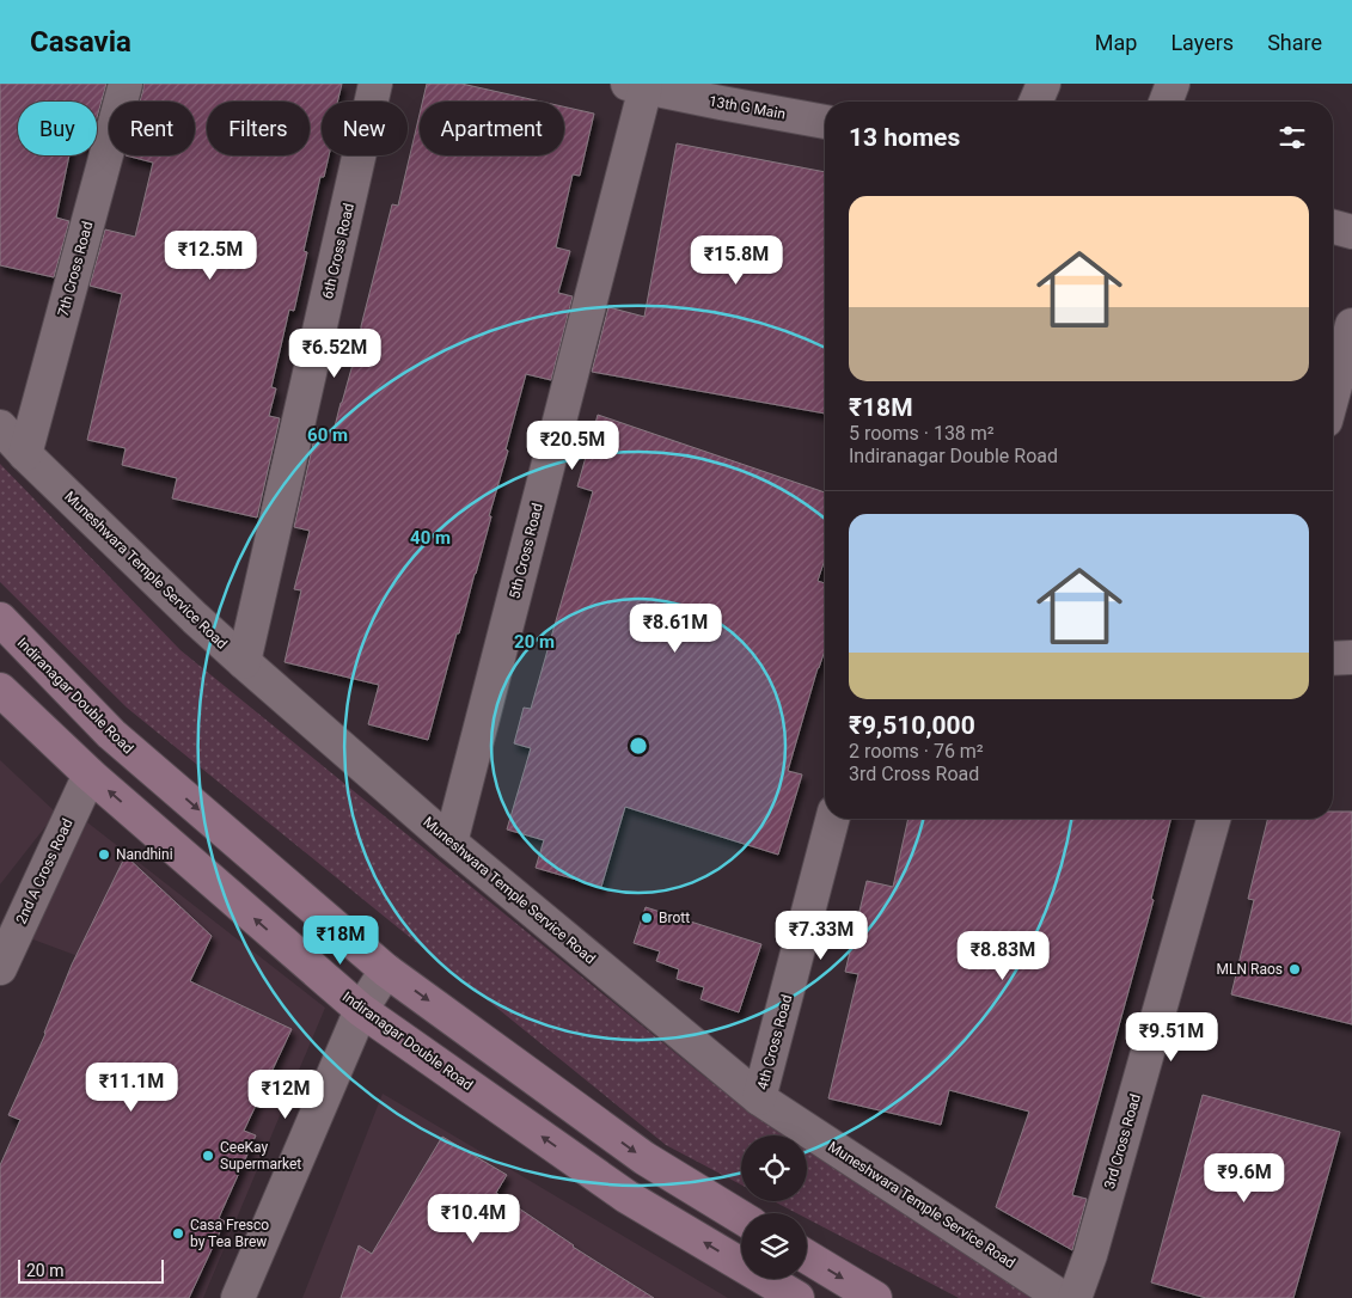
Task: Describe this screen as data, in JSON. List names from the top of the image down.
{
  "streets": {
    "street": [
      "13th G Main",
      "6th Cross Road",
      "7th Cross Road",
      "5th Cross Road",
      "Muneshwara Temple Service Road",
      "Indiranagar Double Road",
      "2nd A Cross Road",
      "4th Cross Road",
      "3rd Cross Road"
    ]
  },
  "crossings": [
    ["13th G Main", "5th Cross Road"],
    ["6th Cross Road", "Muneshwara Temple Service Road"],
    ["7th Cross Road", "Muneshwara Temple Service Road"],
    ["5th Cross Road", "Muneshwara Temple Service Road"],
    ["Muneshwara Temple Service Road", "4th Cross Road"],
    ["Indiranagar Double Road", "2nd A Cross Road"]
  ],
  "places": [
    "Nandhini",
    "Brott",
    "MLN Raos",
    "CeeKay Supermarket",
    "Casa Fresco by Tea Brew"
  ],
  "scale_bar": "20 m",
  "page": {
    "header": "Casavia",
    "nav": ["Map", "Layers", "Share"],
    "chip": [
      "Buy",
      "Rent",
      "Filters",
      "New",
      "Apartment"
    ],
    "heading": "13 homes",
    "list": [
      {
        "name": "₹18M",
        "note": "5 rooms · 138 m² · Indiranagar Double Road"
      },
      {
        "name": "₹9,510,000",
        "note": "2 rooms · 76 m² · 3rd Cross Road"
      }
    ],
    "price": [
      "₹12.5M",
      "₹15.8M",
      "₹6.52M",
      "₹20.5M",
      "₹8.61M",
      "₹7.33M",
      "₹18M",
      "₹8.83M",
      "₹9.51M",
      "₹11.1M",
      "₹12M",
      "₹9.6M",
      "₹10.4M"
    ],
    "scale": "20 m"
  },
  "rings": ["60 m", "40 m", "20 m"]
}
